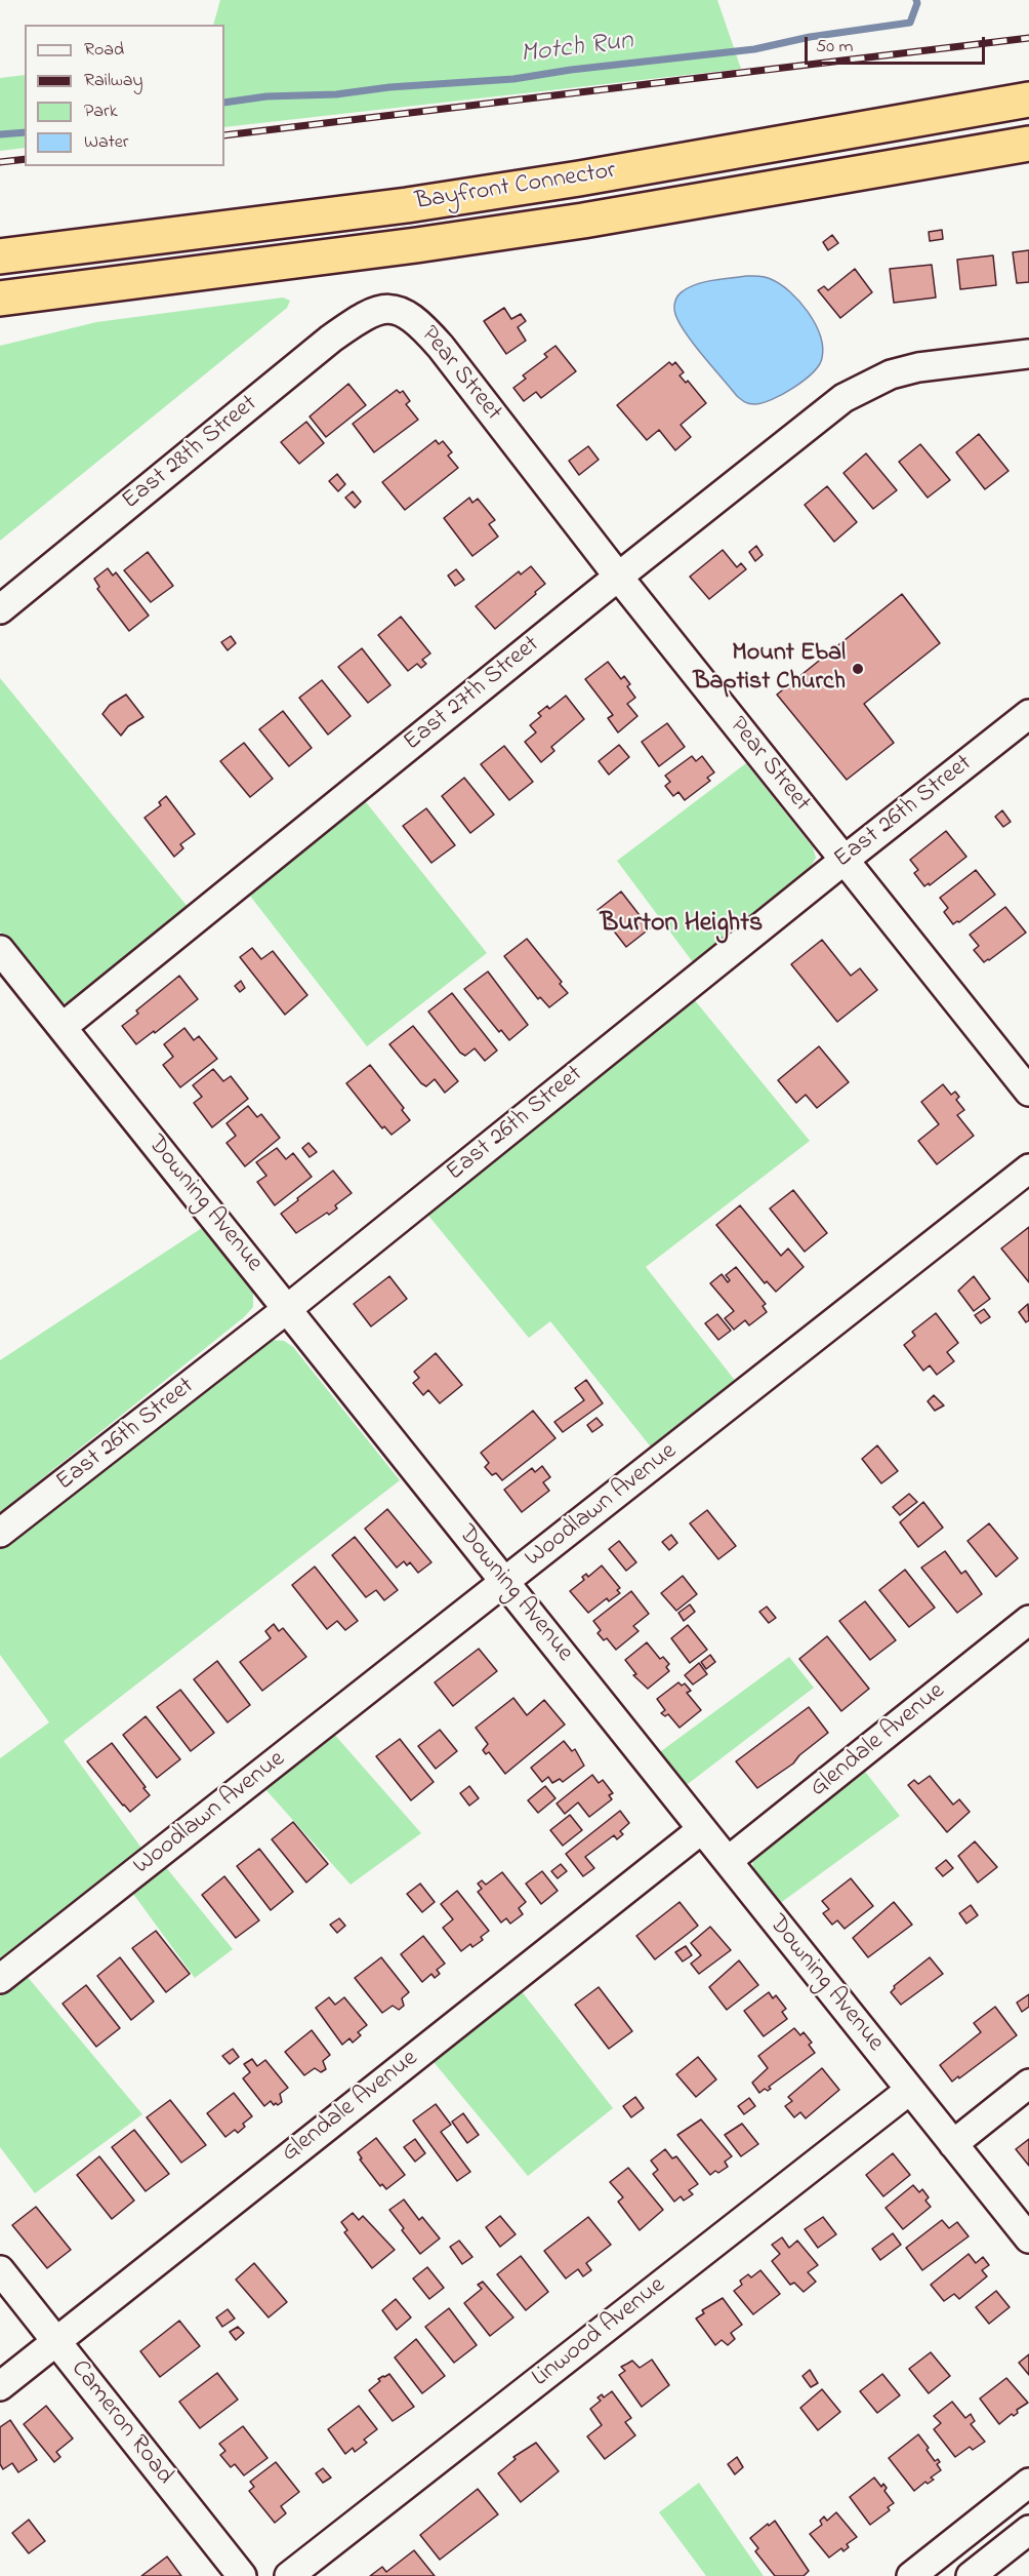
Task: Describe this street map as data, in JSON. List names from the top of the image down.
{
  "streets": {
    "highway": ["Bayfront Connector"],
    "street": [
      "Pear Street",
      "East 28th Street",
      "East 27th Street",
      "East 26th Street",
      "Downing Avenue",
      "Woodlawn Avenue",
      "Glendale Avenue",
      "Linwood Avenue",
      "Cameron Road"
    ]
  },
  "crossings": [
    ["Pear Street", "East 28th Street"],
    ["Pear Street", "East 27th Street"],
    ["Pear Street", "East 26th Street"],
    ["East 27th Street", "Downing Avenue"],
    ["East 26th Street", "Downing Avenue"],
    ["Downing Avenue", "Woodlawn Avenue"],
    ["Downing Avenue", "Glendale Avenue"],
    ["Downing Avenue", "Linwood Avenue"],
    ["Glendale Avenue", "Cameron Road"]
  ],
  "districts": ["Burton Heights"],
  "water": ["Motch Run"],
  "places": ["Mount Ebal Baptist Church"],
  "legend": [
    "Road",
    "Railway",
    "Park",
    "Water"
  ],
  "scale_bar": "50 m"
}
